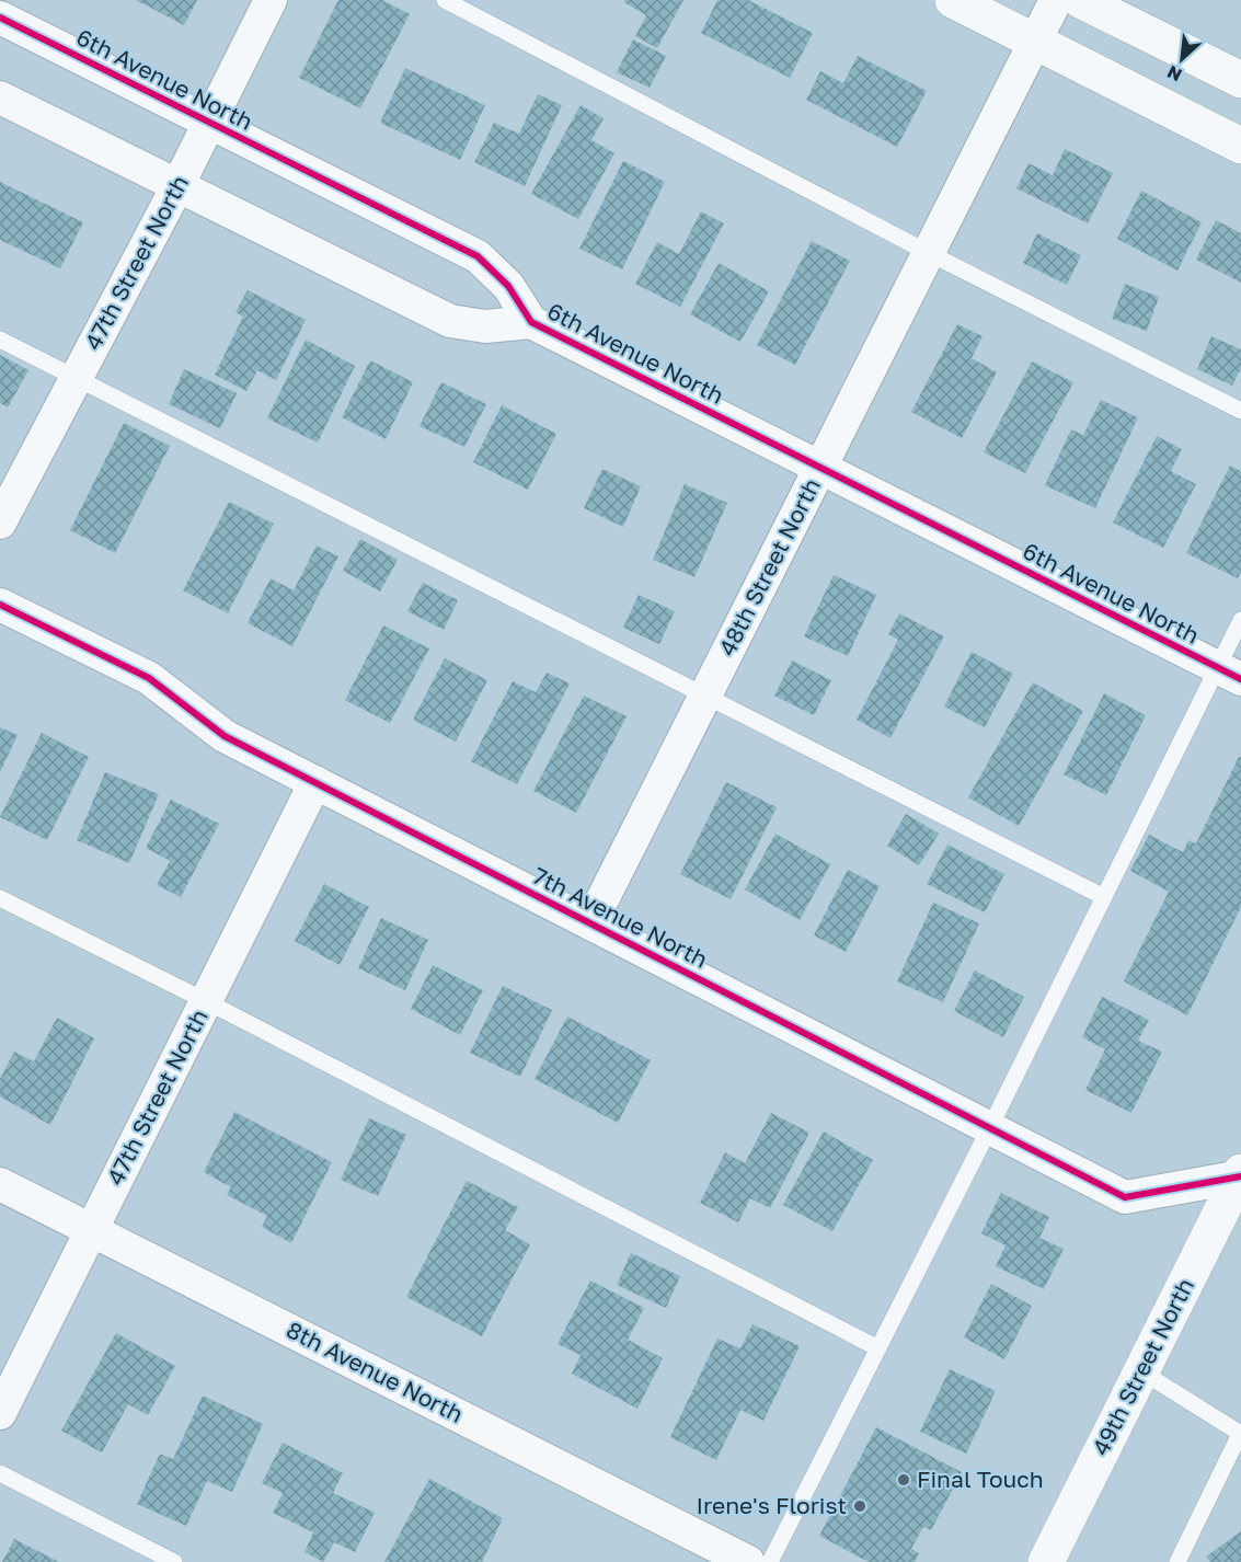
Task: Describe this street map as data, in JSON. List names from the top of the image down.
{
  "streets": {
    "main road": ["49th Street North"],
    "street": [
      "6th Avenue North",
      "47th Street North",
      "48th Street North",
      "7th Avenue North",
      "8th Avenue North"
    ]
  },
  "crossings": [
    ["6th Avenue North", "47th Street North"],
    ["6th Avenue North", "48th Street North"],
    ["47th Street North", "7th Avenue North"],
    ["47th Street North", "8th Avenue North"],
    ["48th Street North", "7th Avenue North"],
    ["7th Avenue North", "49th Street North"]
  ],
  "places": ["Final Touch", "Irene's Florist"],
  "north": "bottom left"
}
